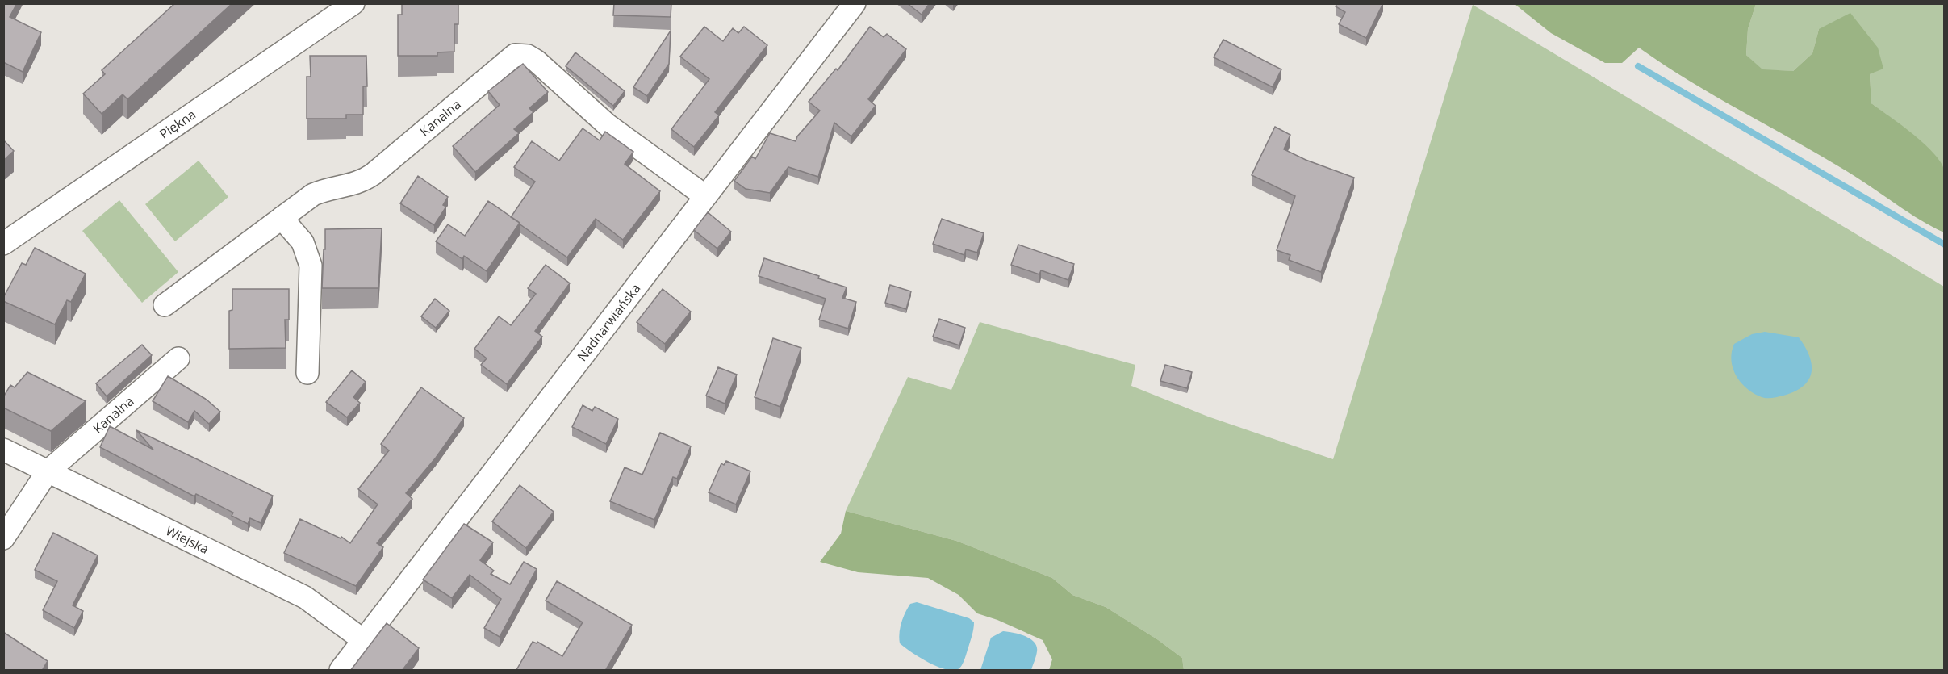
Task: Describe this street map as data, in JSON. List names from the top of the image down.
{
  "streets": {
    "street": [
      "Kanalna",
      "Piękna",
      "Nadnarwiańska",
      "Wiejska"
    ]
  },
  "crossings": [
    ["Kanalna", "Nadnarwiańska"],
    ["Kanalna", "Wiejska"],
    ["Nadnarwiańska", "Wiejska"]
  ]
}
